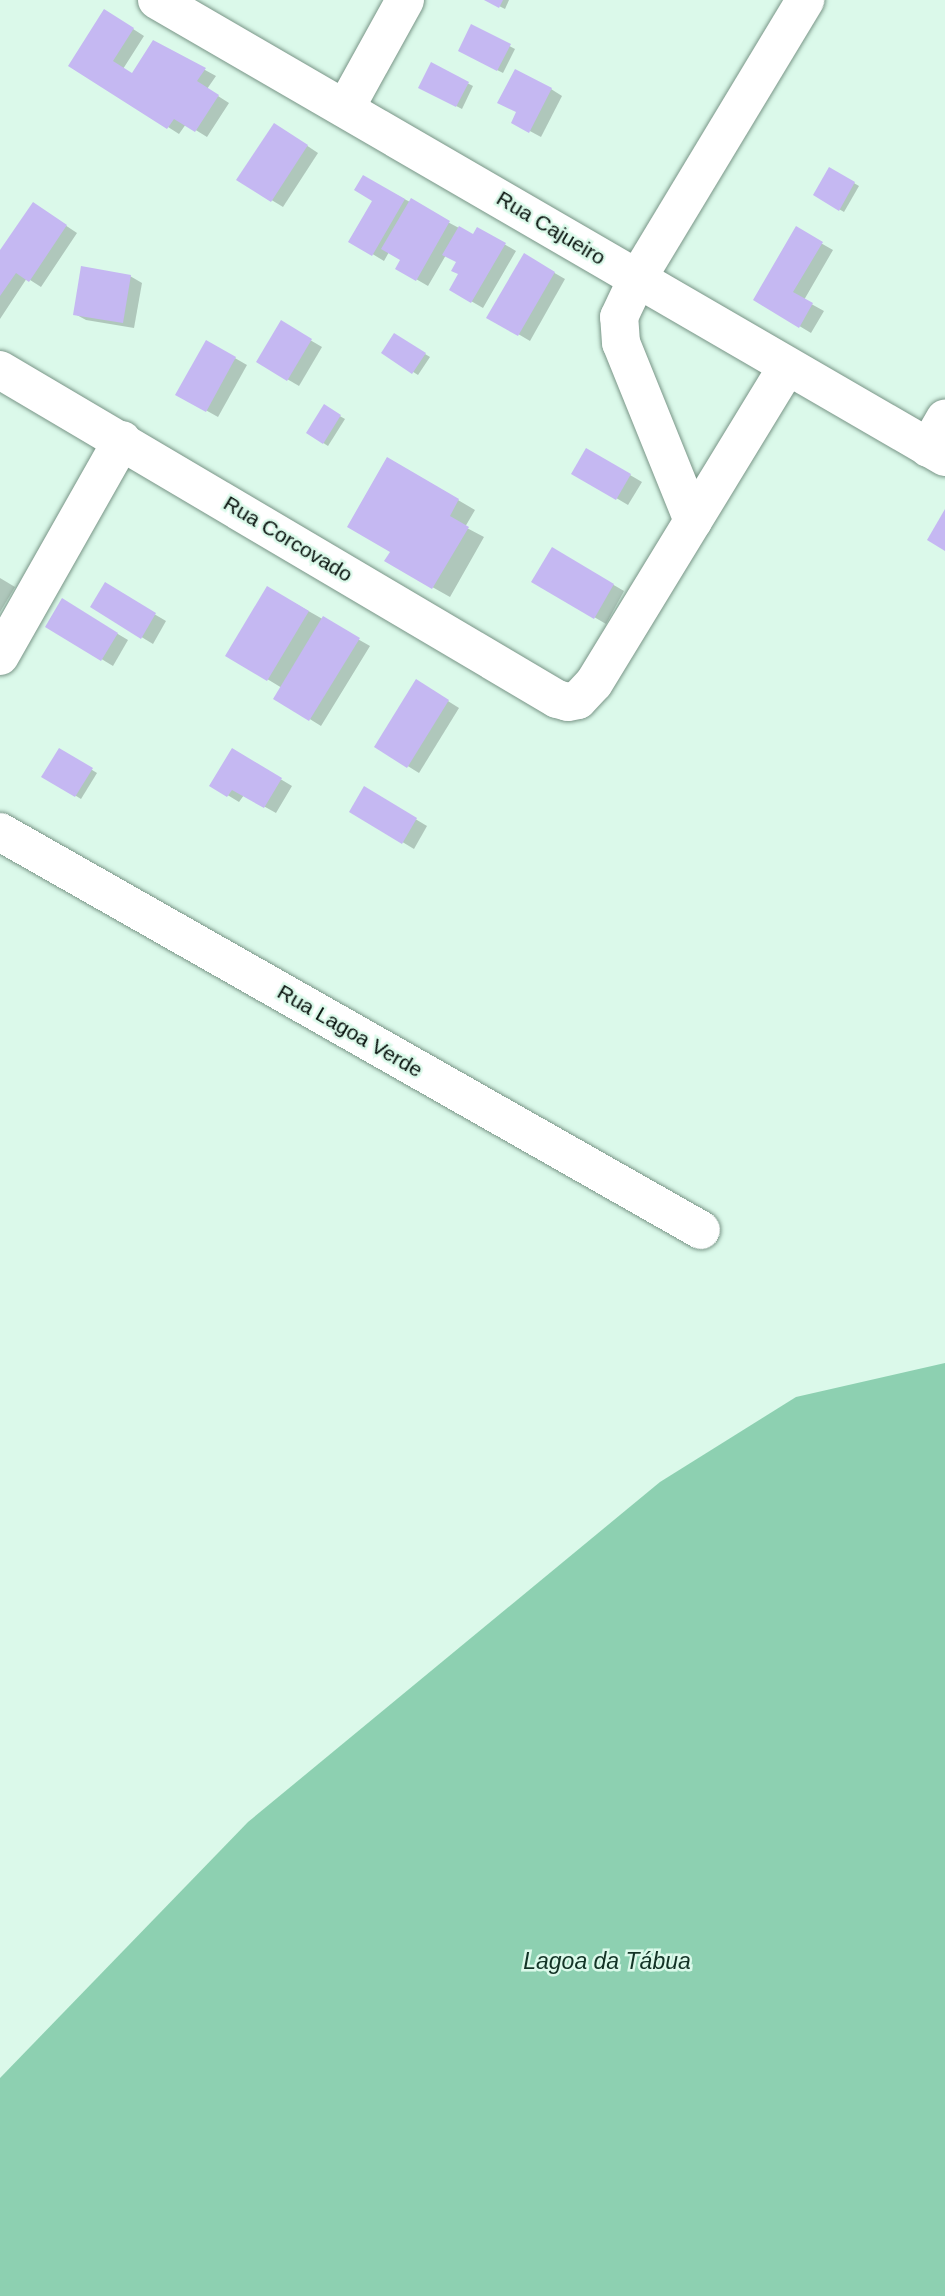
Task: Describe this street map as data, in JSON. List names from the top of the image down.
{
  "streets": {
    "street": ["Rua Cajueiro", "Rua Corcovado", "Rua Lagoa Verde"]
  },
  "water": ["Lagoa da Tábua"]
}
